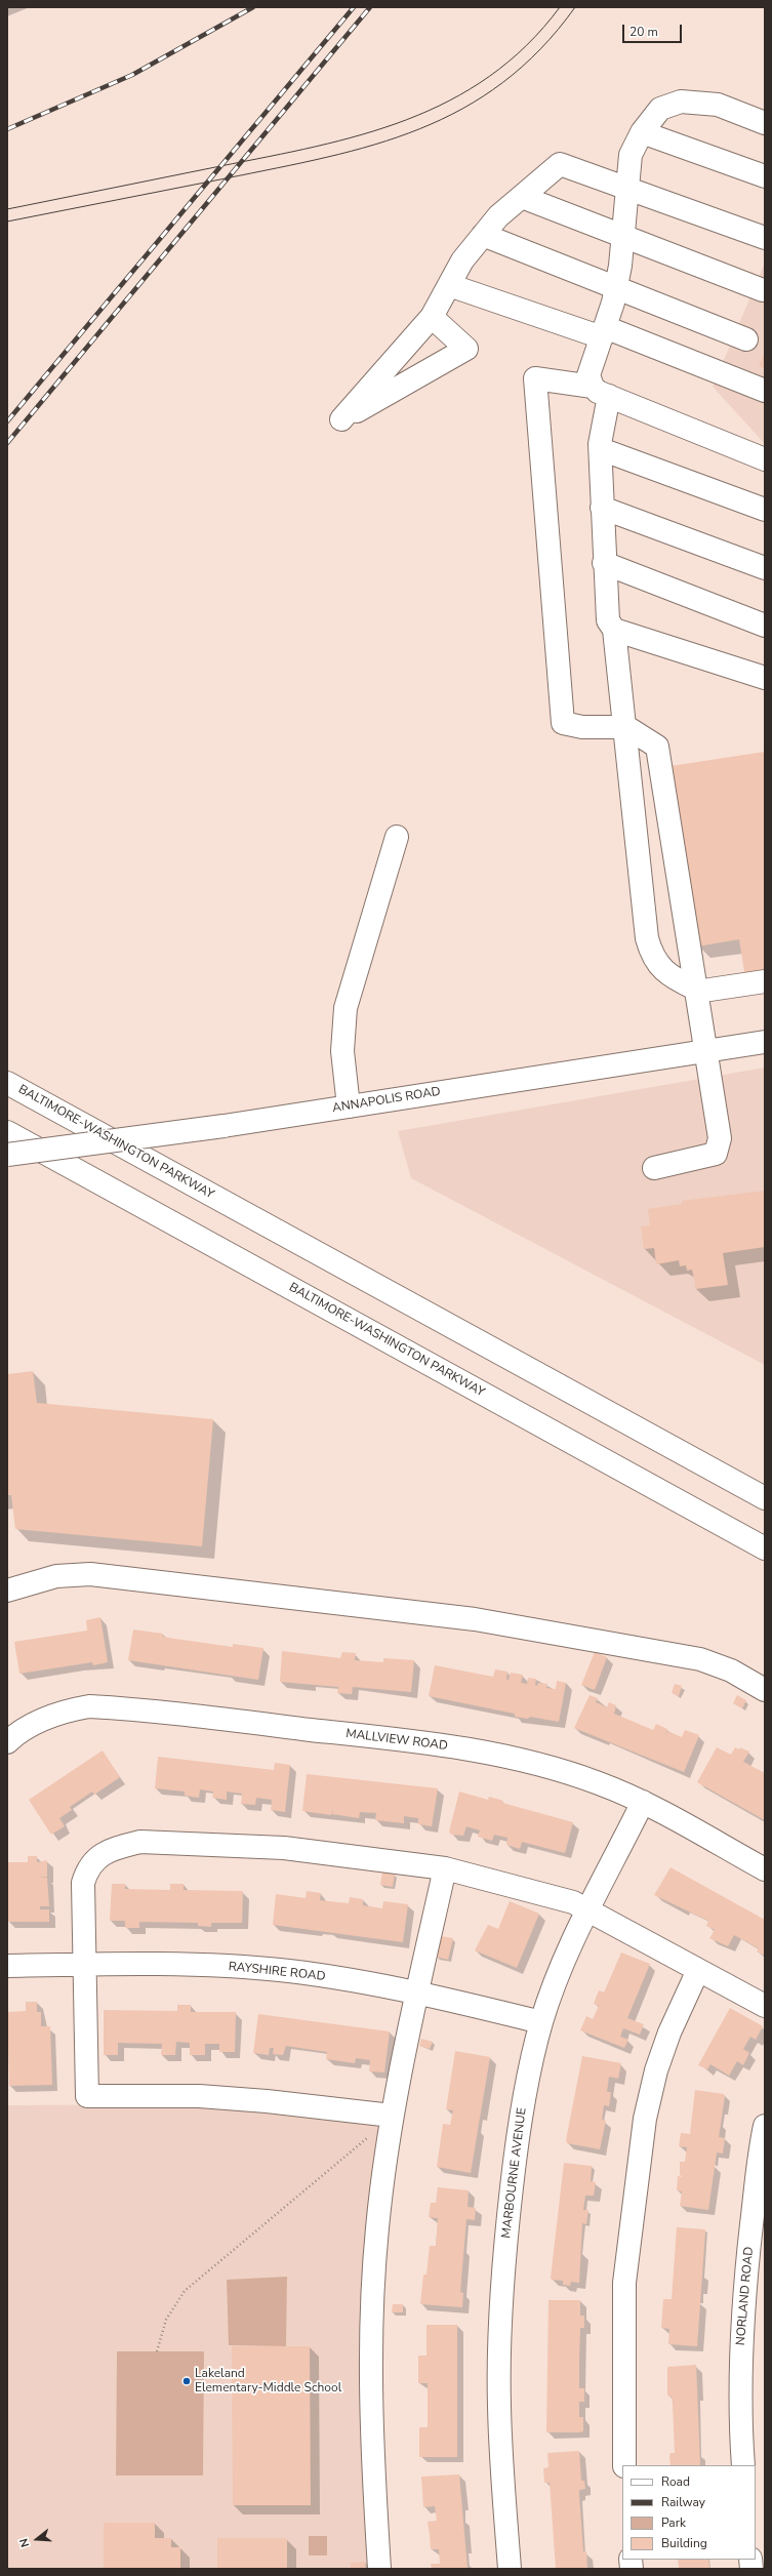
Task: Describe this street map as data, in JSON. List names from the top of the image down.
{
  "streets": {
    "main road": [
      "ANNAPOLIS ROAD",
      "BALTIMORE-WASHINGTON PARKWAY",
      "MALLVIEW ROAD",
      "RAYSHIRE ROAD",
      "MARBOURNE AVENUE",
      "NORLAND ROAD"
    ]
  },
  "crossings": [
    ["MALLVIEW ROAD", "MARBOURNE AVENUE"],
    ["RAYSHIRE ROAD", "MARBOURNE AVENUE"]
  ],
  "places": ["Lakeland Elementary-Middle School"],
  "legend": [
    "Road",
    "Railway",
    "Park",
    "Building"
  ],
  "scale_bar": "20 m",
  "north": "left"
}
